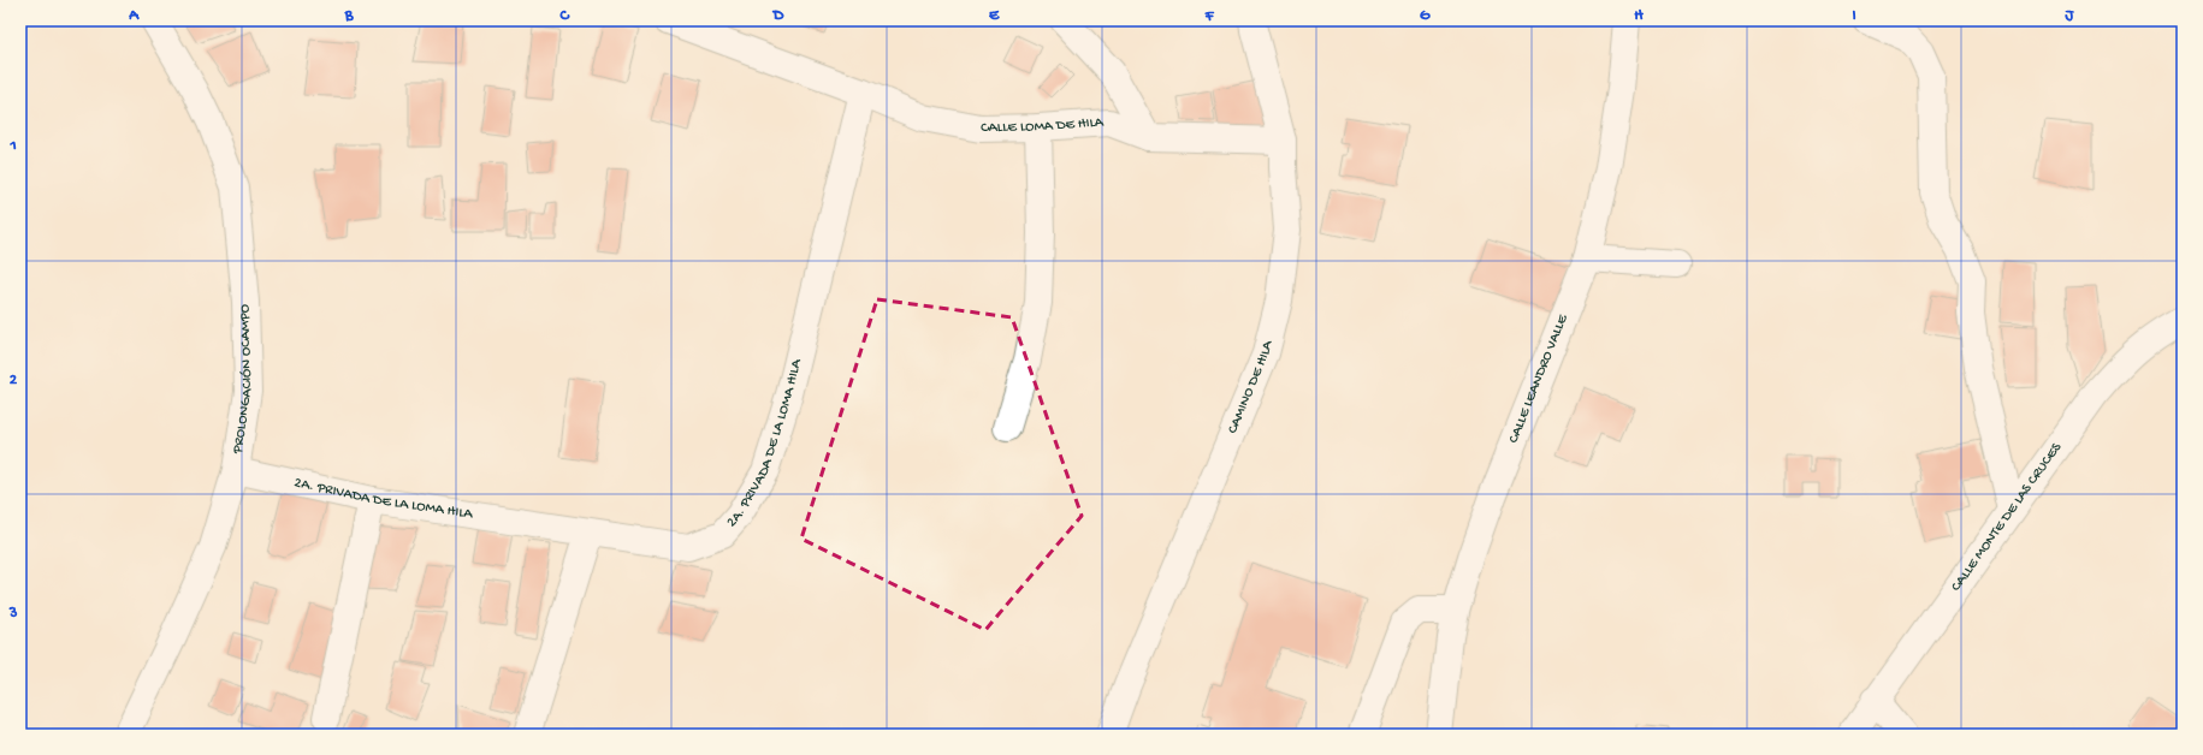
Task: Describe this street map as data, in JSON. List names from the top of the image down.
{
  "streets": {
    "street": [
      "CALLE LOMA DE HILA",
      "PROLONGACIÓN OCAMPO",
      "CALLE LEANDRO VALLE",
      "CAMINO DE HILA",
      "2A. PRIVADA DE LA LOMA HILA",
      "CALLE MONTE DE LAS CRUCES"
    ]
  },
  "crossings": [
    ["CALLE LOMA DE HILA", "CAMINO DE HILA"],
    ["CALLE LOMA DE HILA", "2A. PRIVADA DE LA LOMA HILA"],
    ["PROLONGACIÓN OCAMPO", "2A. PRIVADA DE LA LOMA HILA"]
  ],
  "grid": {
    "columns": [
      "A",
      "B",
      "C",
      "D",
      "E",
      "F",
      "G",
      "H",
      "I",
      "J"
    ],
    "rows": ["1", "2", "3"]
  }
}
